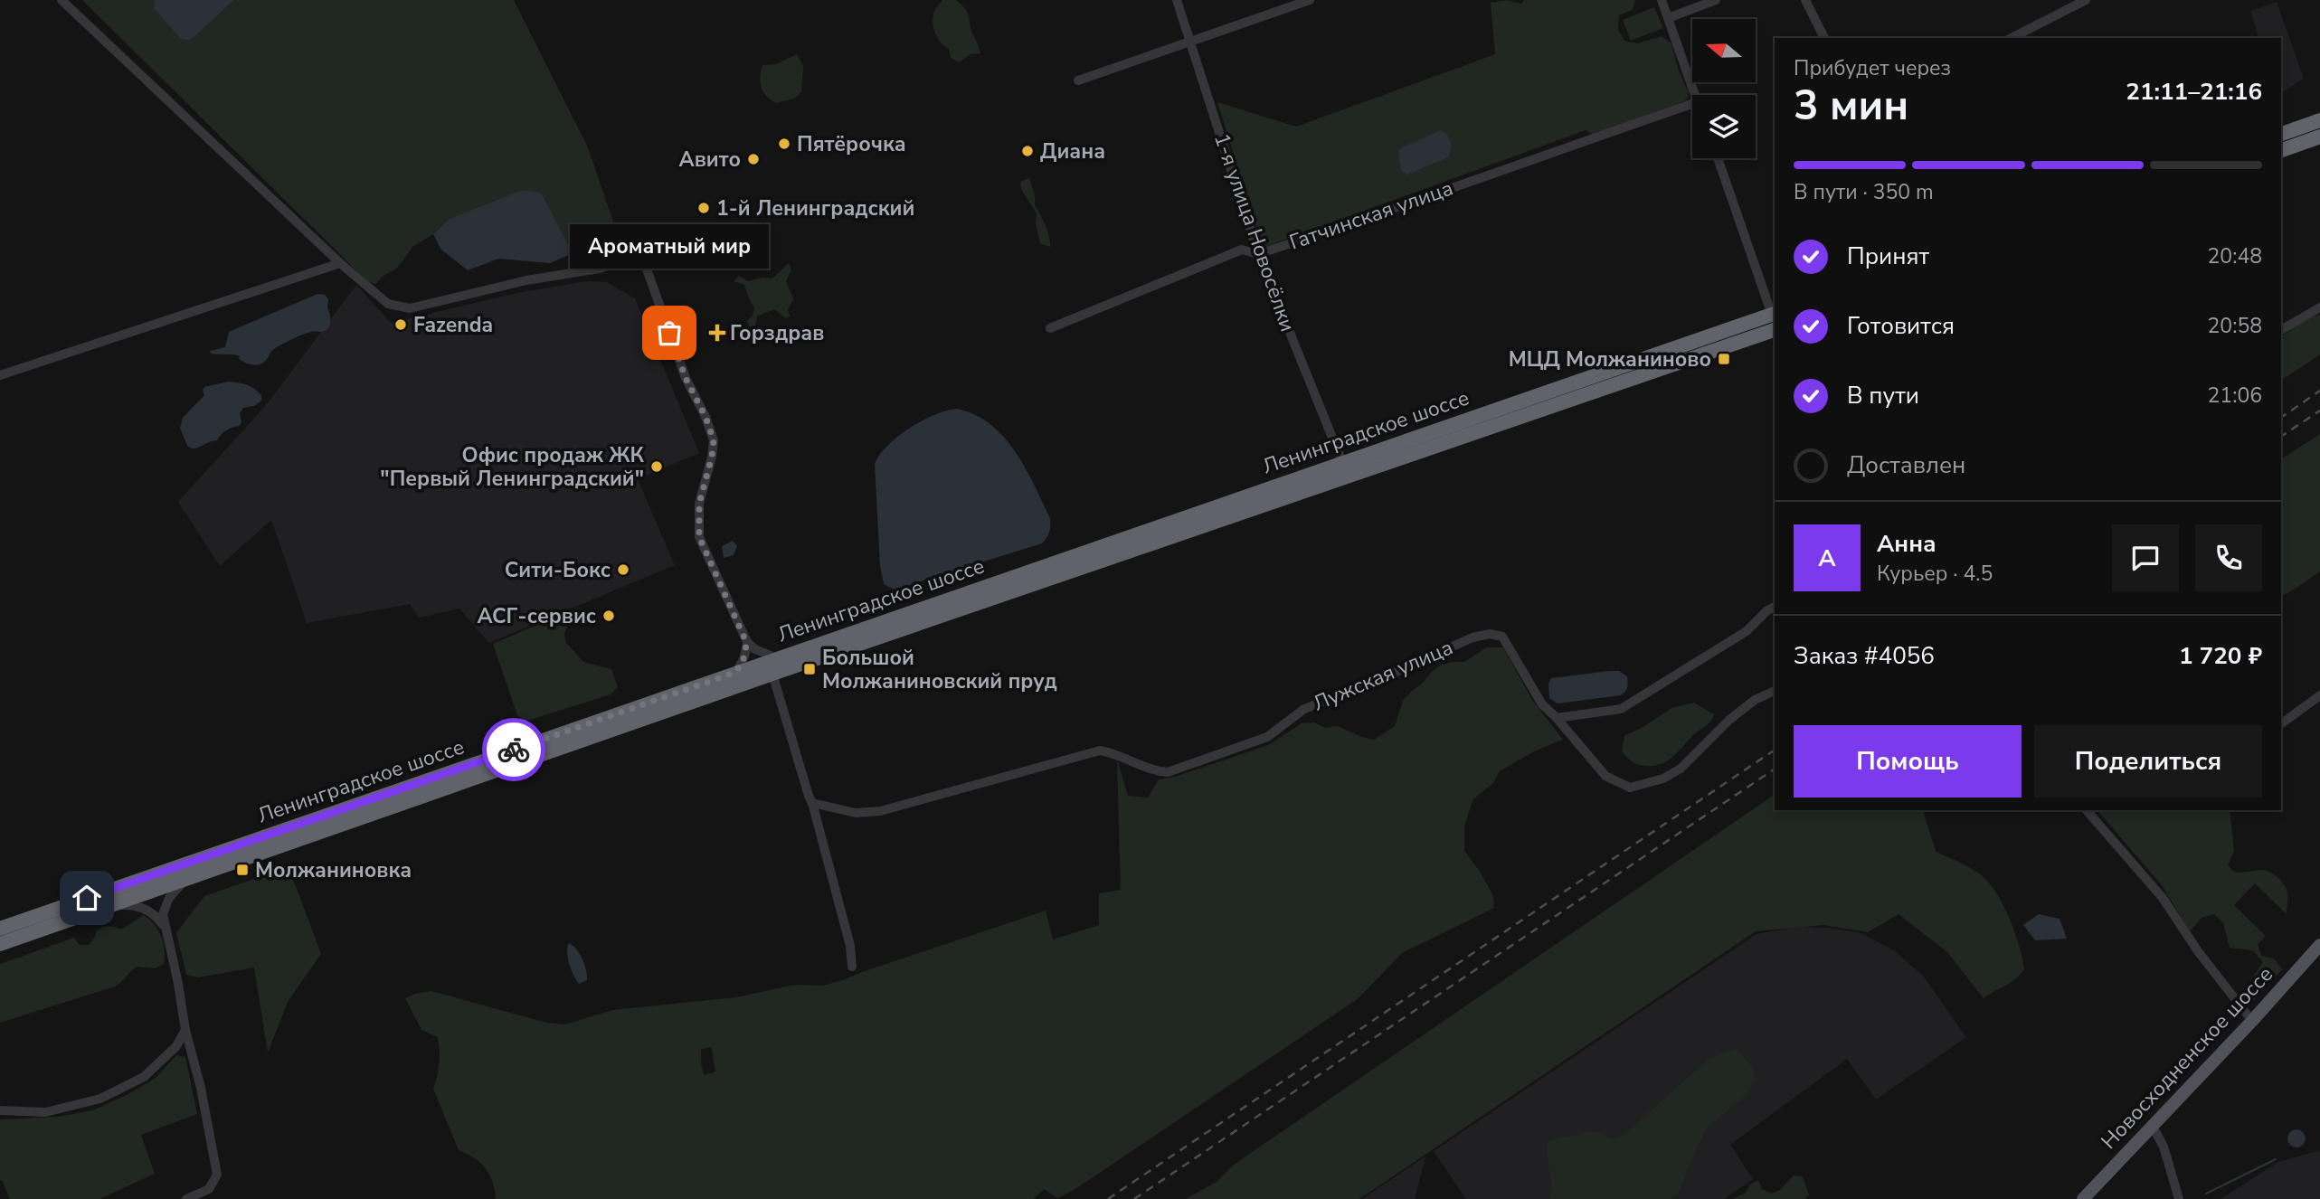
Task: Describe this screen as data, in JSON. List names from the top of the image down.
{
  "streets": {
    "highway": ["Ленинградское шоссе"],
    "main road": ["Новосходненское шоссе"],
    "street": ["Гатчинская улица", "1-я улица Новосёлки", "Лужская улица"]
  },
  "crossings": [
    ["Гатчинская улица", "1-я улица Новосёлки"],
    ["1-я улица Новосёлки", "Ленинградское шоссе"]
  ],
  "places": {
    "other": [
      "Пятёрочка",
      "Диана",
      "Авито",
      "1-й Ленинградский",
      "Fazenda",
      "Ароматный мир",
      "Офис продаж ЖК \"Первый Ленинградский\"",
      "Сити-Бокс",
      "АСГ-сервис"
    ],
    "health": ["Горздрав"],
    "transit": ["МЦД Молжаниново", "Большой Молжаниновский пруд", "Молжаниновка"]
  },
  "north": "left",
  "page": {
    "heading": ["3 мин", "Прибудет через", "21:11–21:16"],
    "panel": [
      "Анна",
      "Курьер · 4.5",
      "Заказ #4056",
      "1 720 ₽"
    ],
    "bar": "В пути · 350 m",
    "list": [
      ["Принят", "20:48"],
      ["Готовится", "20:58"],
      ["В пути", "21:06"],
      "Доставлен"
    ],
    "bubble": "Ароматный мир",
    "round": "А",
    "buttons": ["Помощь", "Поделиться"]
  }
}
